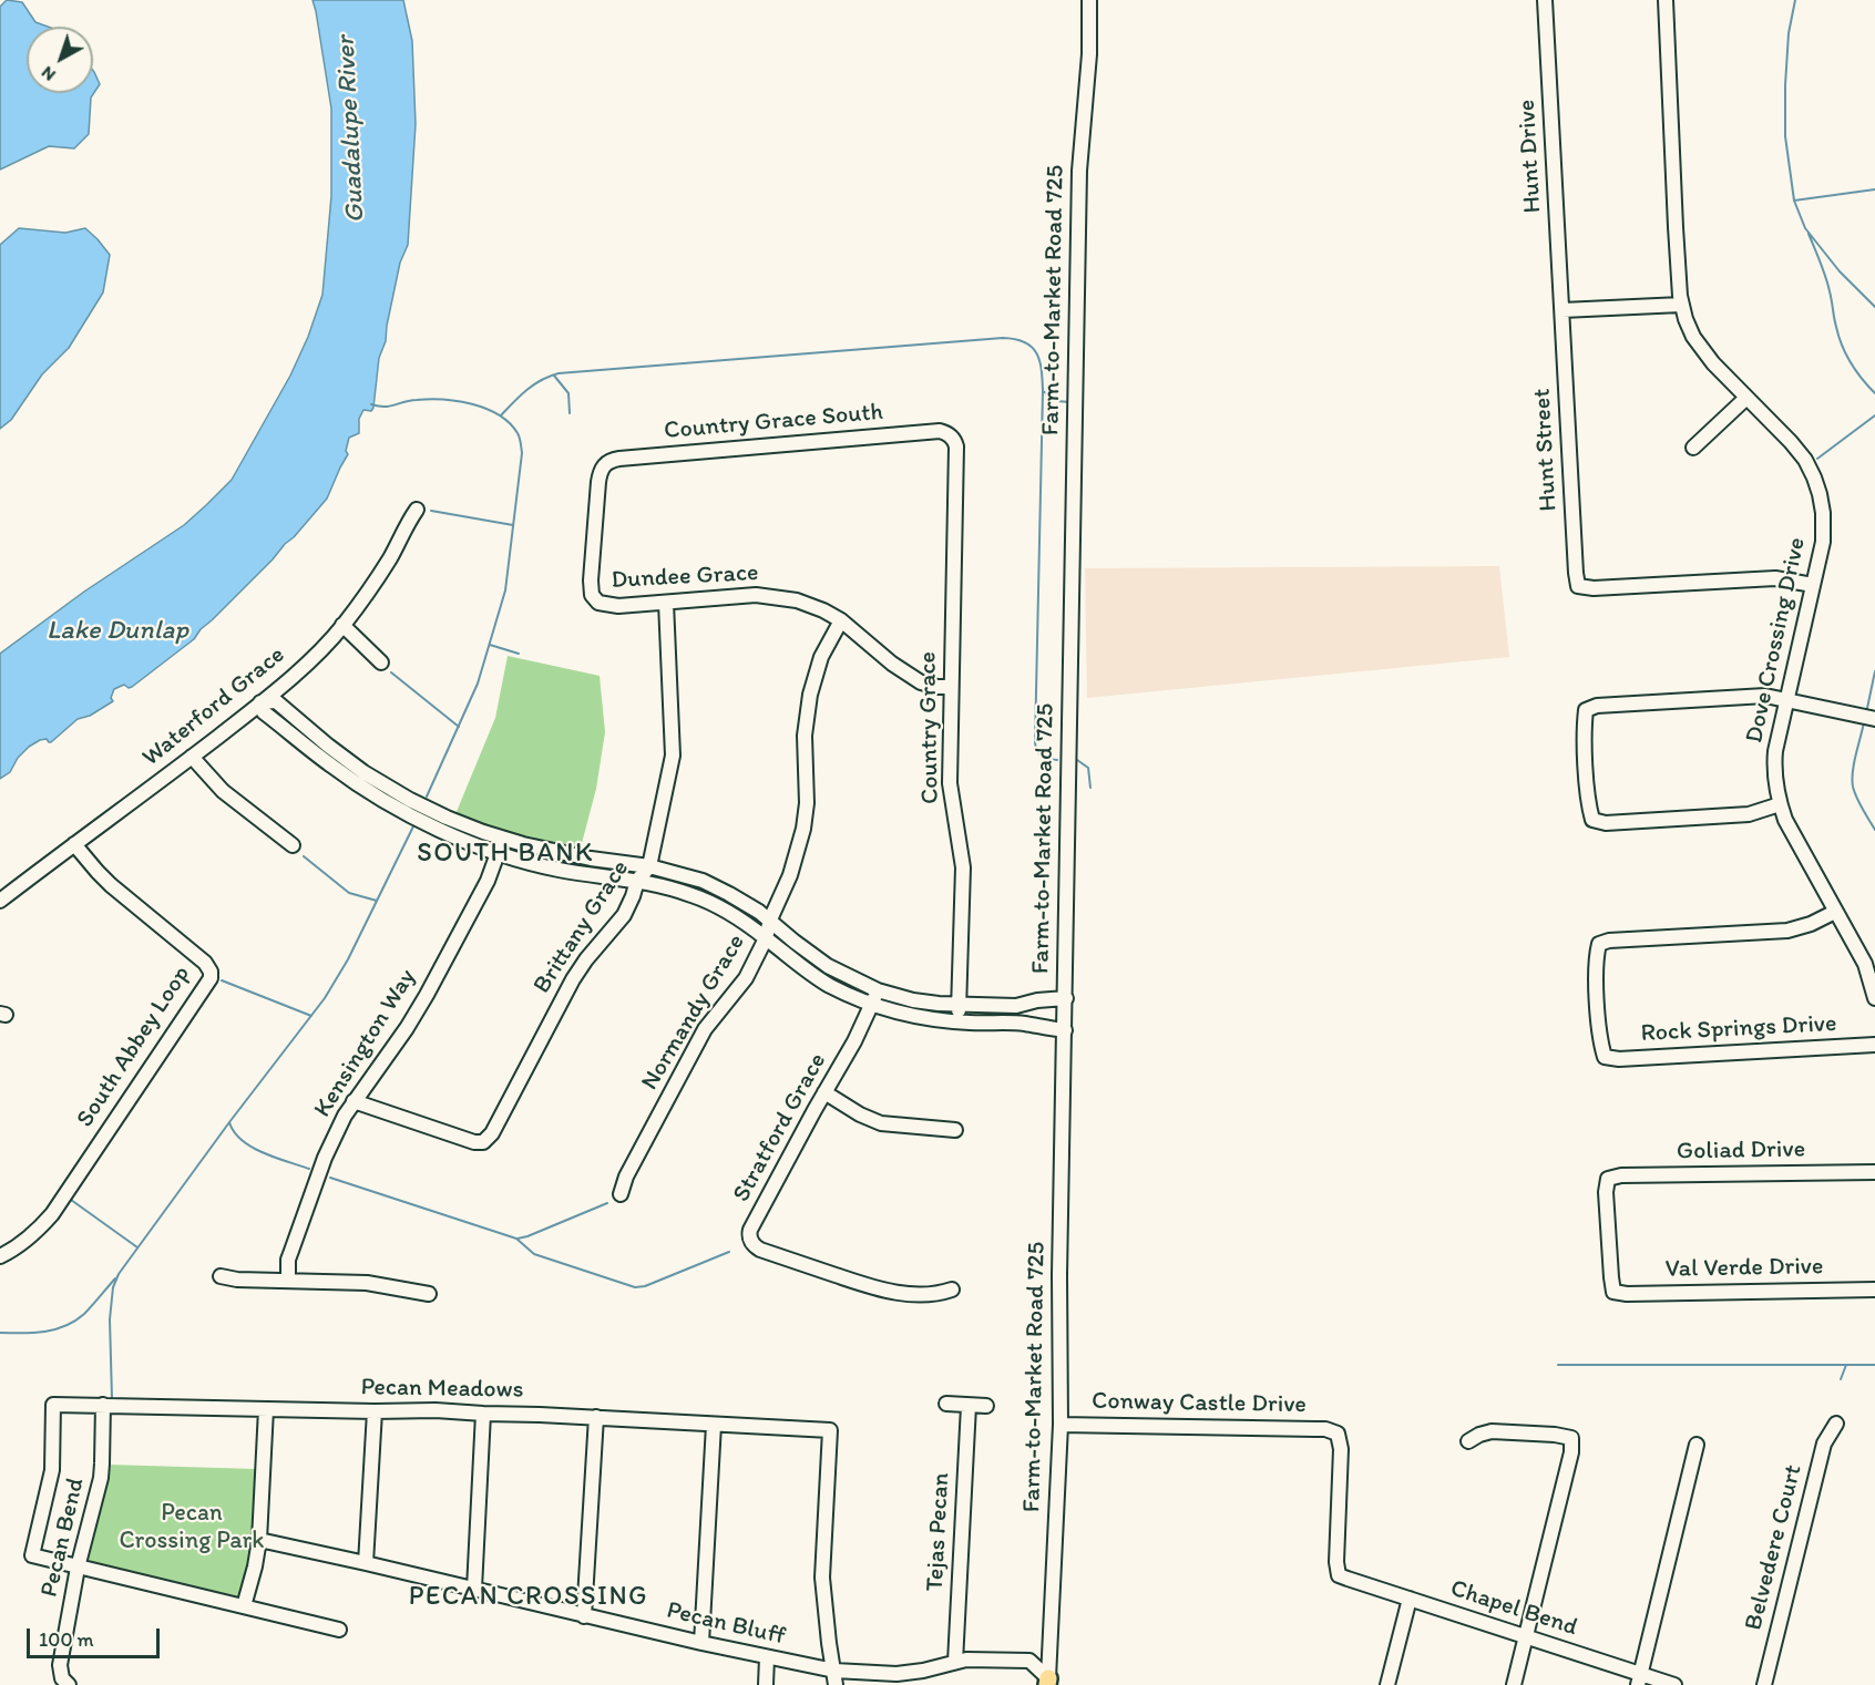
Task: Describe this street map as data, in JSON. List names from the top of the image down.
{
  "streets": {
    "street": [
      "Hunt Drive",
      "Farm-to-Market Road 725",
      "Country Grace South",
      "Hunt Street",
      "Dundee Grace",
      "Dove Crossing Drive",
      "Waterford Grace",
      "Country Grace",
      "Brittany Grace",
      "Normandy Grace",
      "Rock Springs Drive",
      "Kensington Way",
      "South Abbey Loop",
      "Stratford Grace",
      "Goliad Drive",
      "Val Verde Drive",
      "Pecan Meadows",
      "Conway Castle Drive",
      "Tejas Pecan",
      "Pecan Bend",
      "Belvedere Court",
      "Chapel Bend",
      "Pecan Bluff"
    ]
  },
  "crossings": [
    ["Hunt Drive", "Hunt Street"],
    ["Farm-to-Market Road 725", "Conway Castle Drive"],
    ["Country Grace South", "Dundee Grace"],
    ["Country Grace South", "Country Grace"],
    ["Hunt Street", "Dove Crossing Drive"],
    ["Dundee Grace", "Country Grace"],
    ["Dundee Grace", "Brittany Grace"],
    ["Dundee Grace", "Normandy Grace"],
    ["Dove Crossing Drive", "Rock Springs Drive"],
    ["Waterford Grace", "South Abbey Loop"],
    ["Brittany Grace", "Kensington Way"],
    ["Goliad Drive", "Val Verde Drive"],
    ["Pecan Meadows", "Pecan Bend"],
    ["Pecan Meadows", "Pecan Bluff"],
    ["Conway Castle Drive", "Chapel Bend"],
    ["Tejas Pecan", "Pecan Bluff"]
  ],
  "districts": ["SOUTH BANK", "PECAN CROSSING"],
  "water": ["Guadalupe River", "Lake Dunlap"],
  "parks": ["Pecan Crossing Park"],
  "scale_bar": "100 m",
  "north": "bottom left"
}
